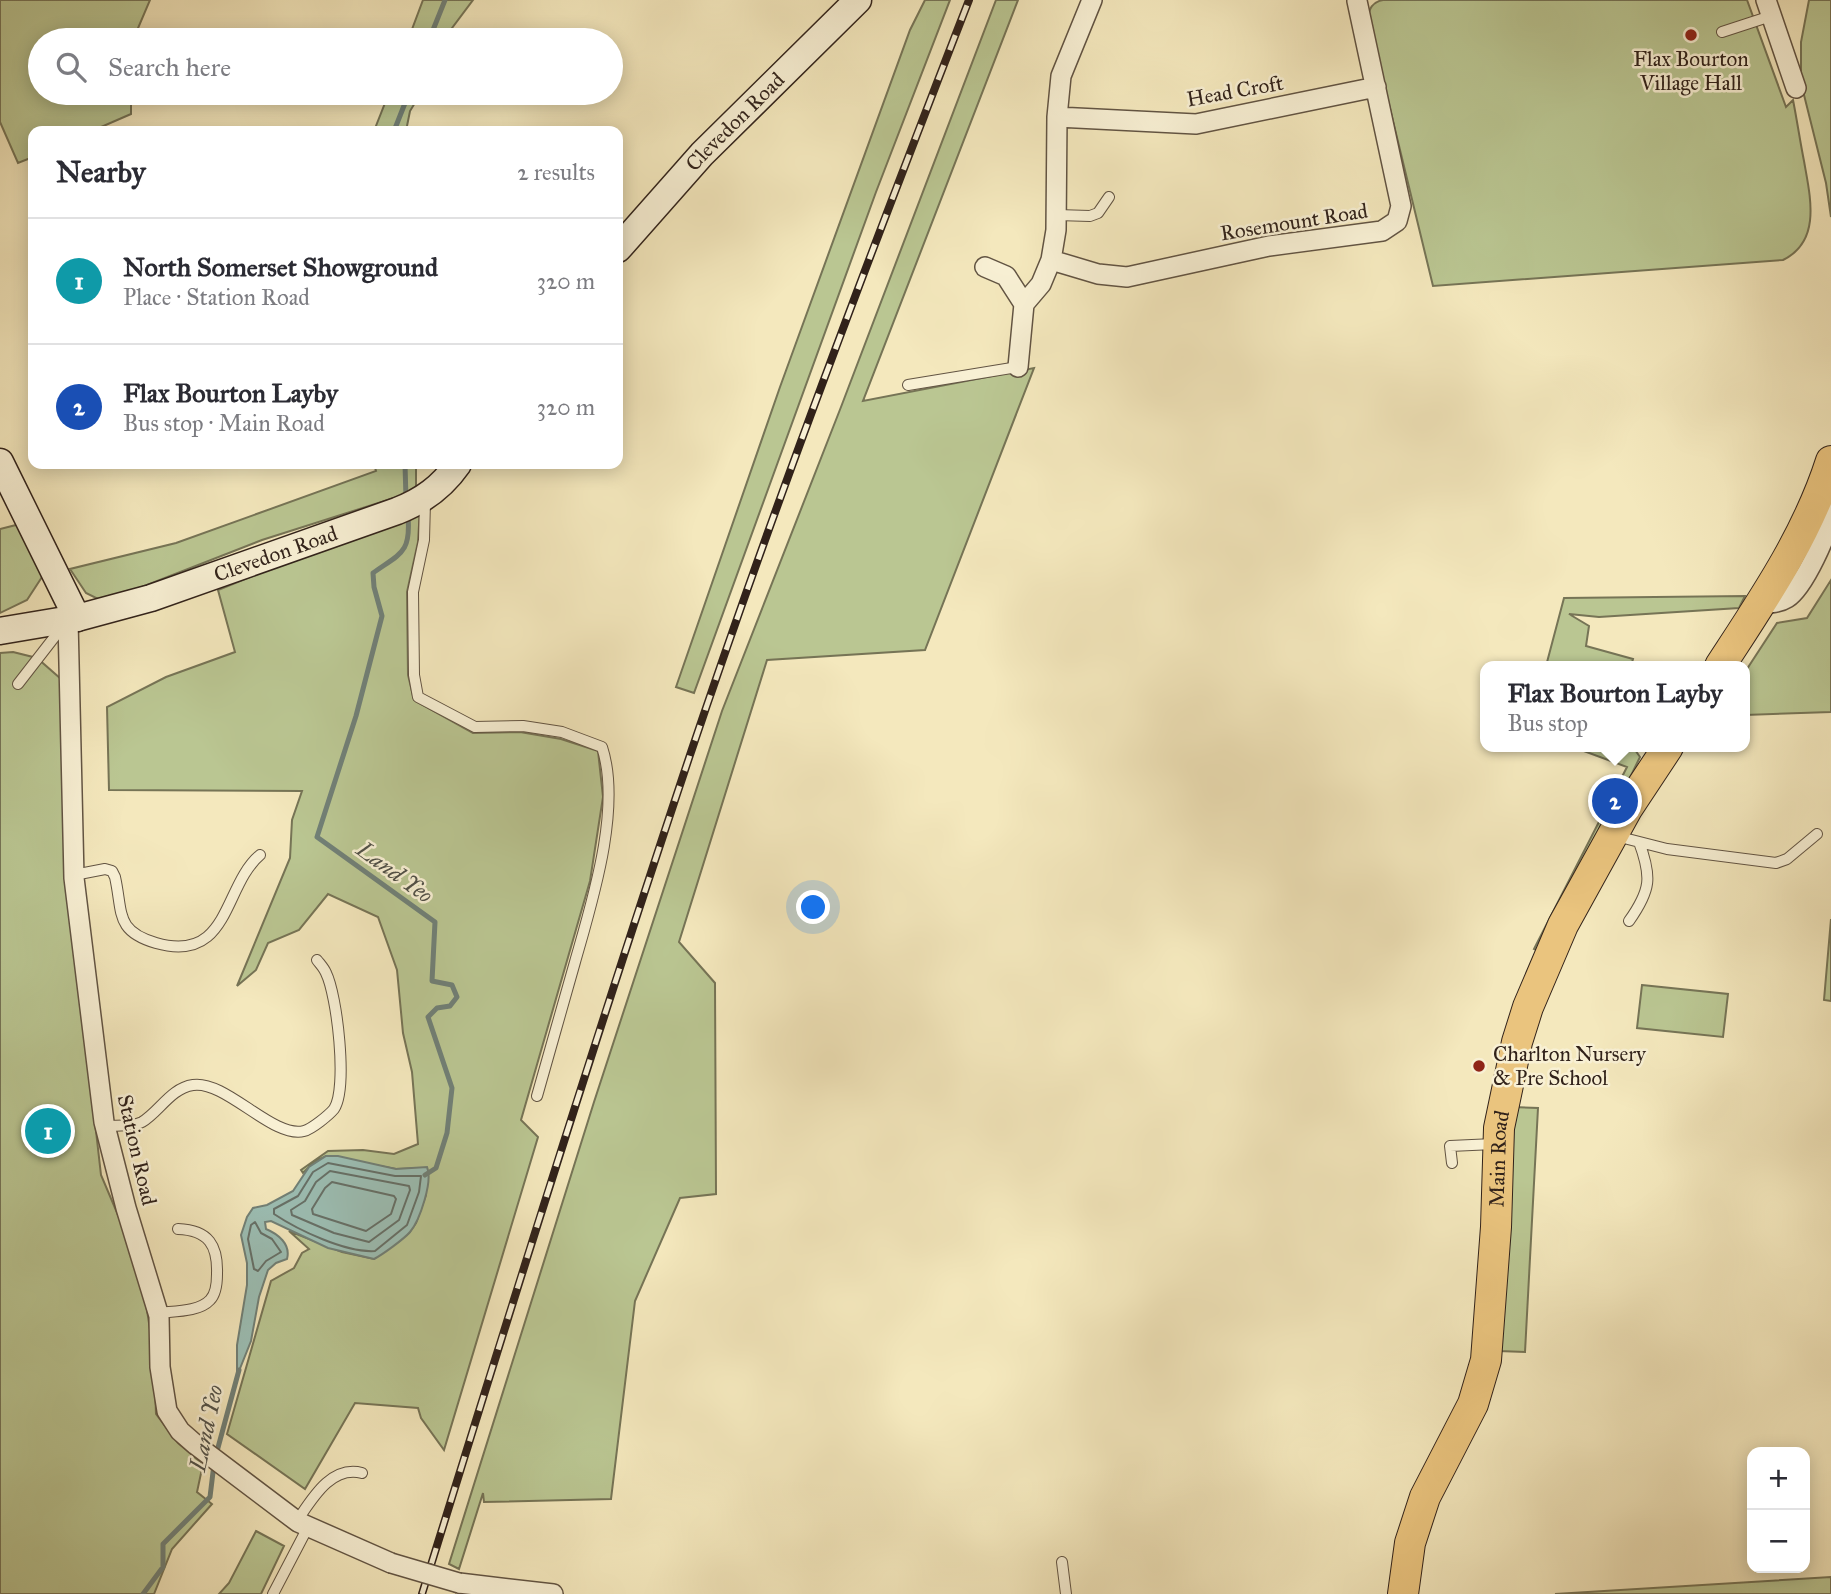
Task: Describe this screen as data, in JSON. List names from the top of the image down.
{
  "streets": {
    "main road": ["Clevedon Road", "Main Road"],
    "street": ["Head Croft", "Rosemount Road", "Station Road"]
  },
  "crossings": [
    ["Head Croft", "Rosemount Road"],
    ["Clevedon Road", "Station Road"]
  ],
  "water": ["Land Yeo"],
  "places": ["Flax Bourton Village Hall", "Charlton Nursery & Pre School"],
  "page": {
    "search": "Search here",
    "heading": ["Nearby", "2 results"],
    "list": [
      {
        "mark": "1",
        "name": "North Somerset Showground",
        "note": "Place · Station Road",
        "value": "320 m"
      },
      {
        "mark": "2",
        "name": "Flax Bourton Layby",
        "note": "Bus stop · Main Road",
        "value": "320 m"
      }
    ],
    "popup": ["Flax Bourton Layby", "Bus stop"],
    "pins": ["2", "1"],
    "map_buttons": ["+", "−"]
  }
}
